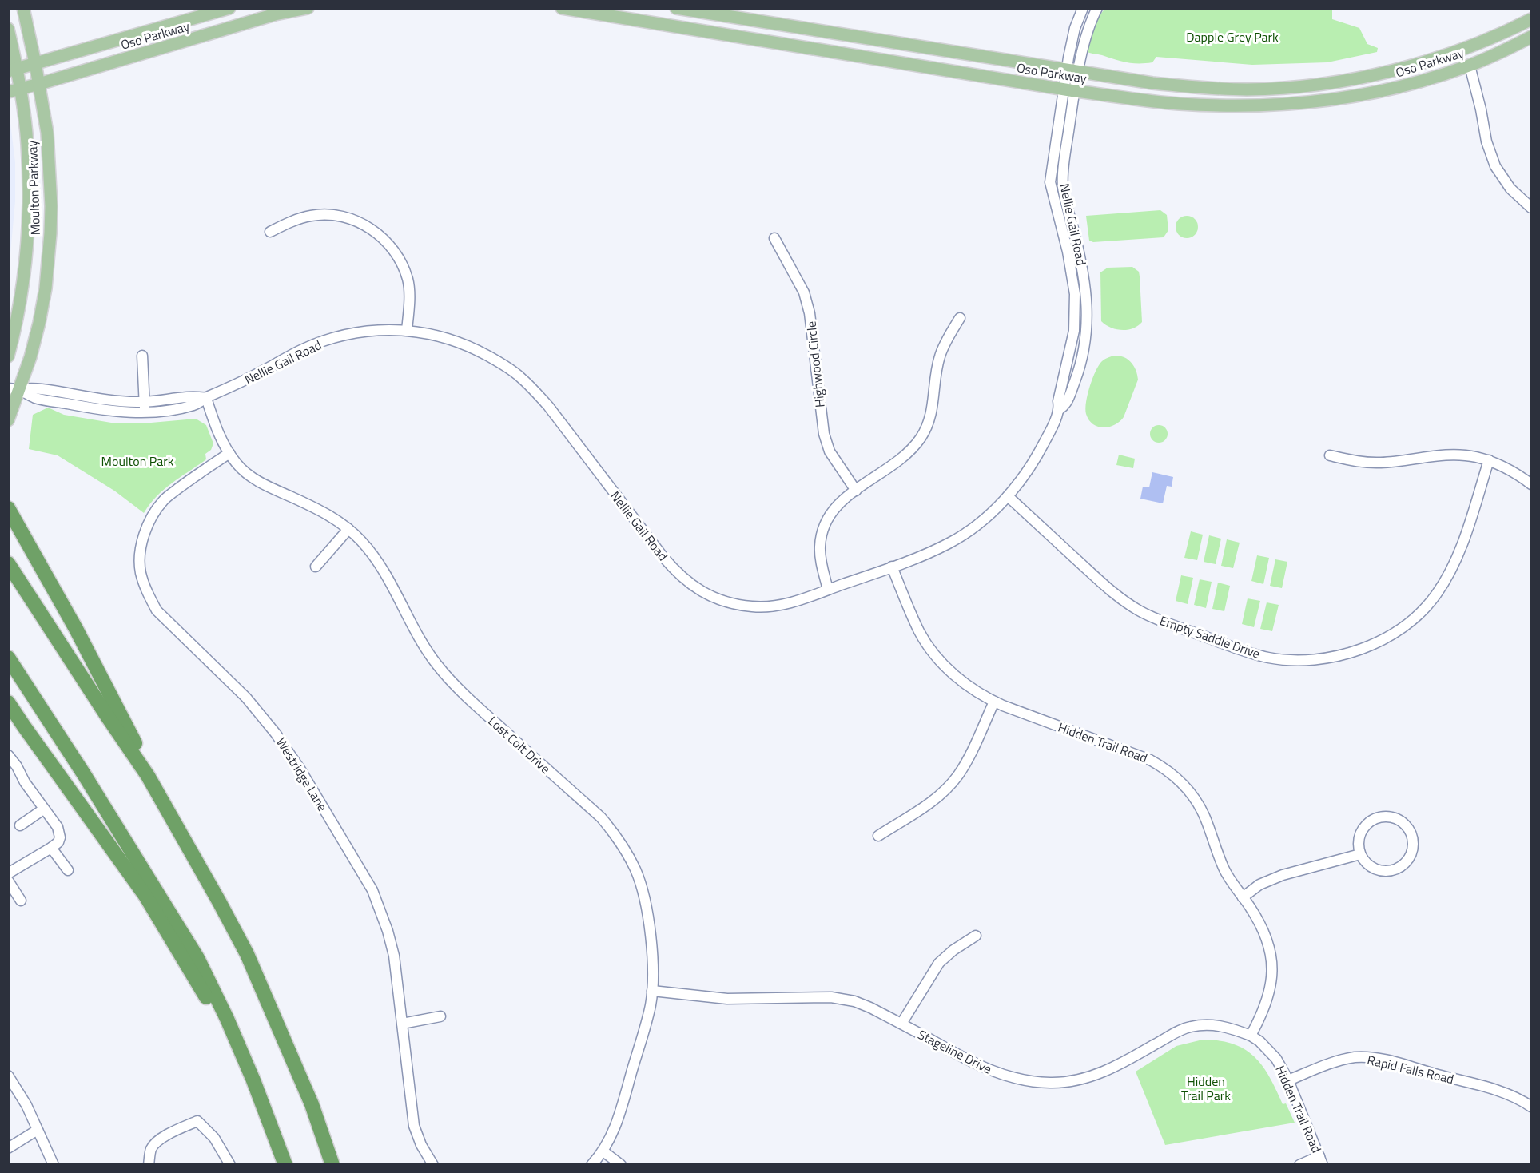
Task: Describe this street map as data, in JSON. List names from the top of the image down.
{
  "streets": {
    "main road": ["Oso Parkway", "Moulton Parkway"],
    "street": [
      "Nellie Gail Road",
      "Highwood Circle",
      "Empty Saddle Drive",
      "Hidden Trail Road",
      "Lost Colt Drive",
      "Westridge Lane",
      "Stageline Drive",
      "Rapid Falls Road"
    ]
  },
  "crossings": [
    ["Oso Parkway", "Moulton Parkway"],
    ["Oso Parkway", "Nellie Gail Road"],
    ["Moulton Parkway", "Nellie Gail Road"],
    ["Nellie Gail Road", "Empty Saddle Drive"],
    ["Nellie Gail Road", "Hidden Trail Road"],
    ["Nellie Gail Road", "Lost Colt Drive"],
    ["Hidden Trail Road", "Stageline Drive"],
    ["Hidden Trail Road", "Rapid Falls Road"],
    ["Lost Colt Drive", "Westridge Lane"],
    ["Lost Colt Drive", "Stageline Drive"]
  ],
  "parks": ["Dapple Grey Park", "Moulton Park", "Hidden Trail Park"]
}
